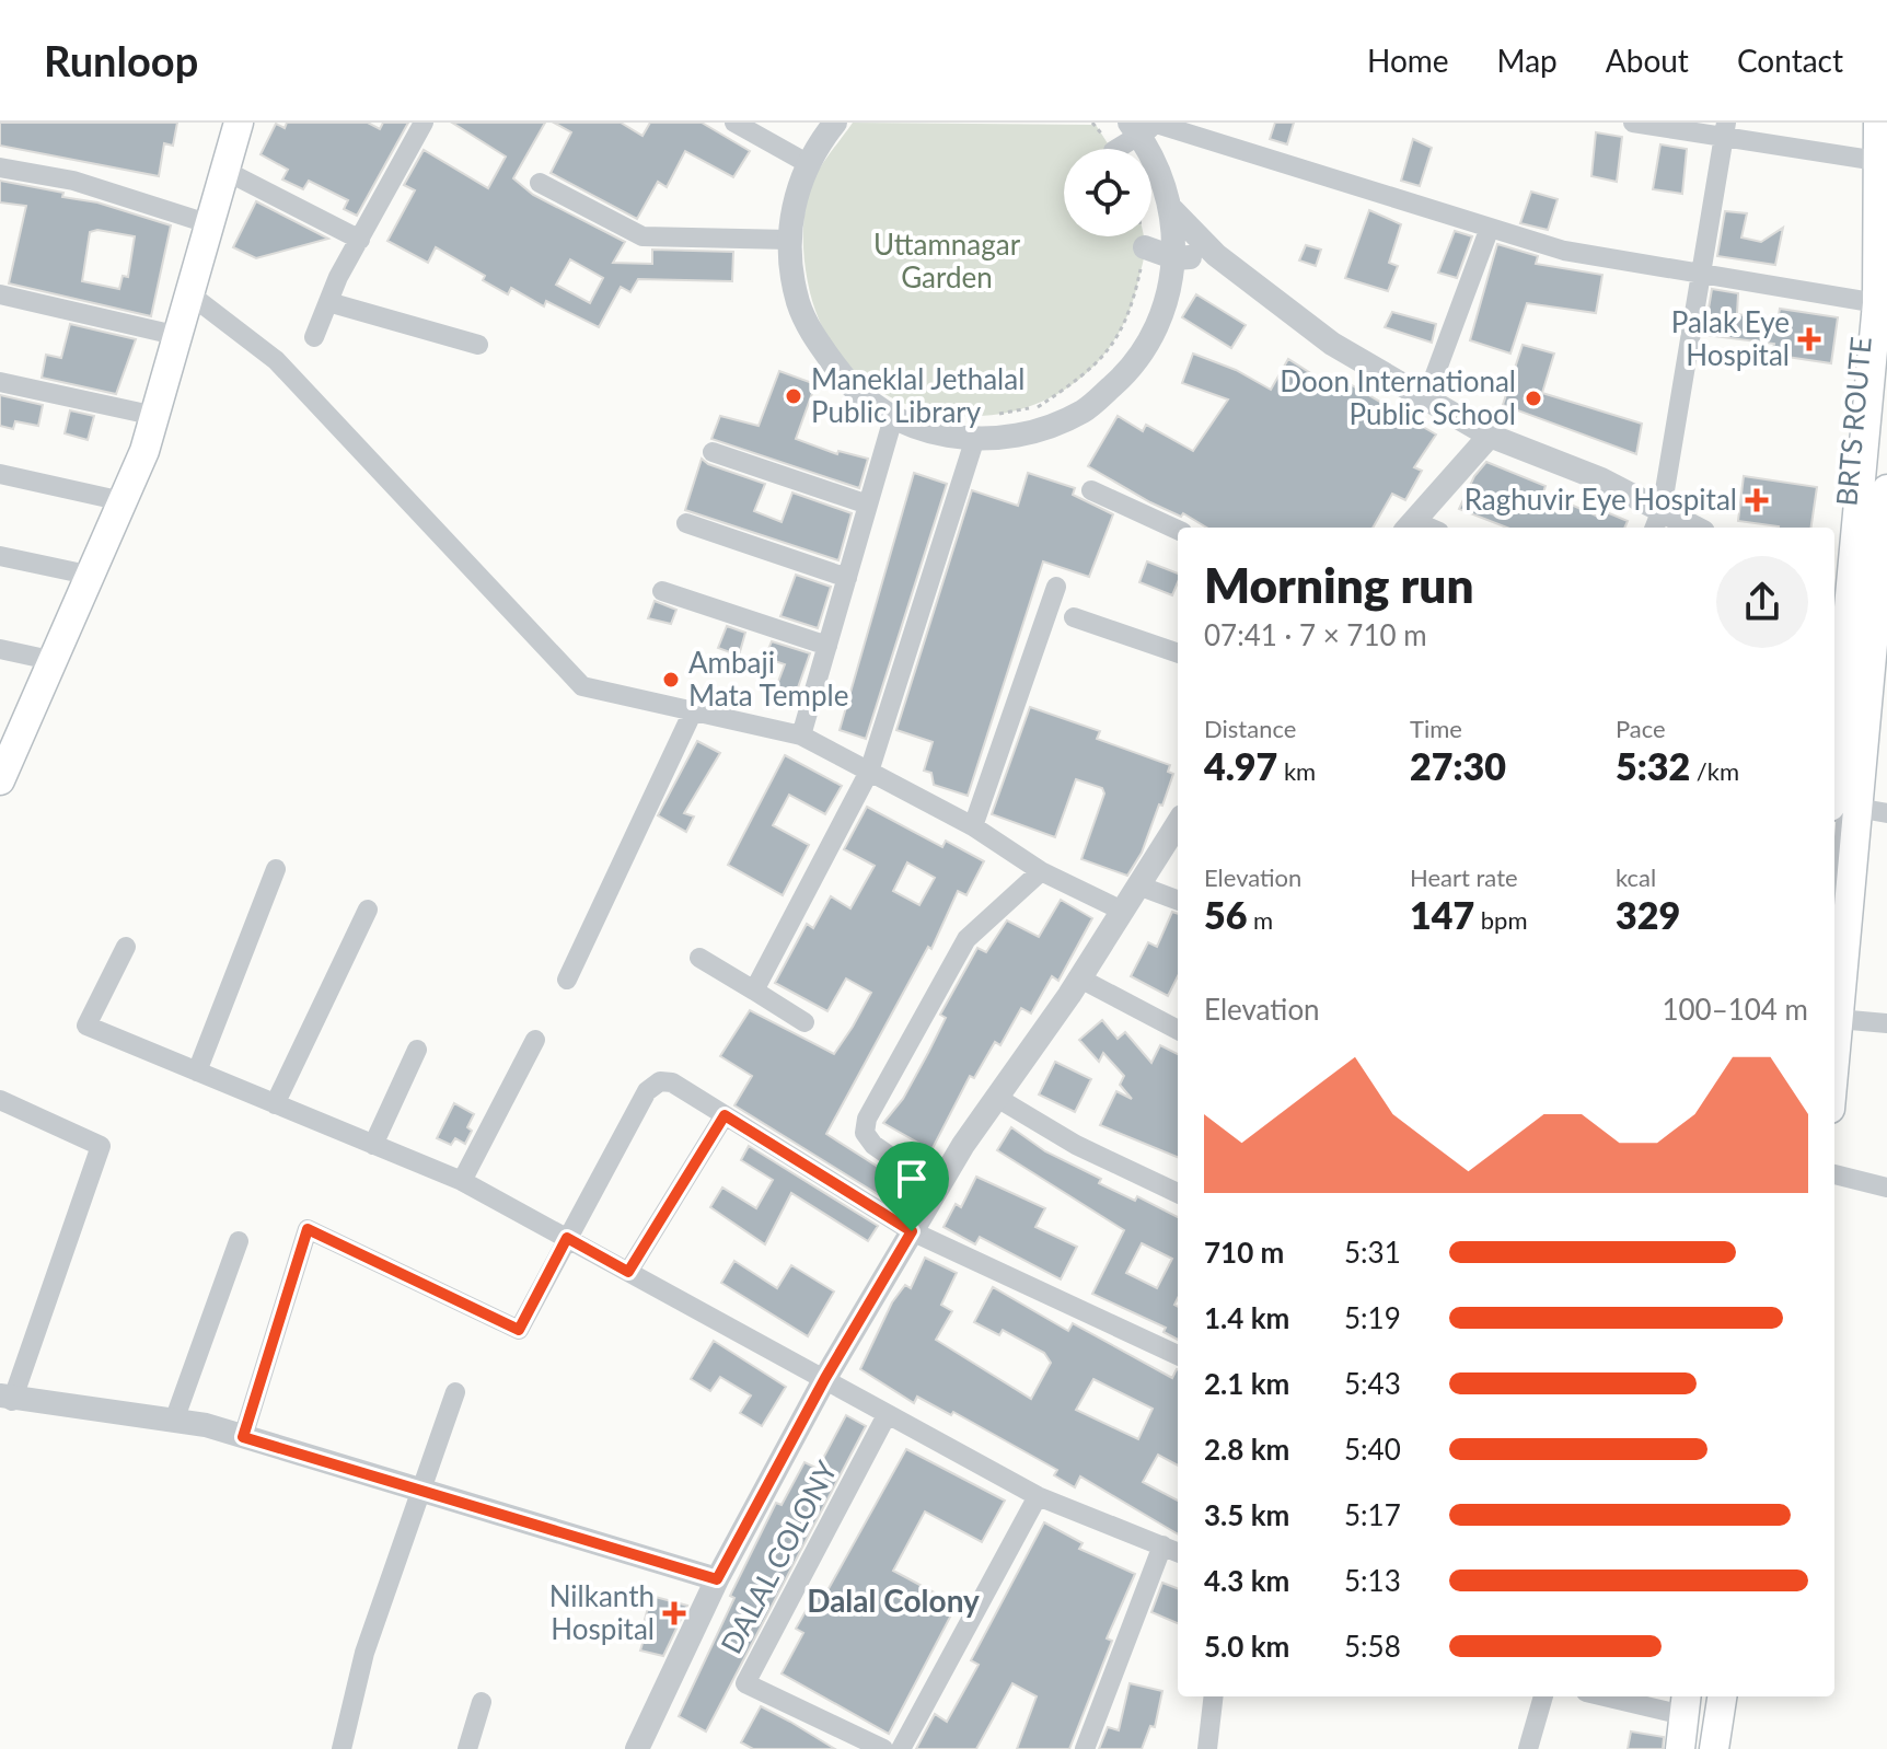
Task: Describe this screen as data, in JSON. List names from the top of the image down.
{
  "streets": {
    "street": ["DALAL COLONY"],
    "lane": ["BRTS ROUTE"]
  },
  "districts": ["Dalal Colony"],
  "parks": ["Uttamnagar Garden"],
  "places": {
    "health": ["Palak Eye Hospital", "Raghuvir Eye Hospital", "Nilkanth Hospital"],
    "other": ["Maneklal Jethalal Public Library", "Doon International Public School", "Ambaji Mata Temple"]
  },
  "page": {
    "header": "Runloop",
    "nav": [
      "Home",
      "Map",
      "About",
      "Contact"
    ],
    "heading": ["Morning run", "07:41 · 7 × 710 m"],
    "stats": [
      ["Distance", "4.97 km"],
      ["Time", "27:30"],
      ["Pace", "5:32 /km"],
      ["Elevation", "56 m"],
      ["Heart rate", "147 bpm"],
      ["kcal", "329"]
    ],
    "chart": ["Elevation", "100–104 m"],
    "list": [
      {
        "name": "710 m",
        "note": "5:31"
      },
      {
        "name": "1.4 km",
        "note": "5:19"
      },
      {
        "name": "2.1 km",
        "note": "5:43"
      },
      {
        "name": "2.8 km",
        "note": "5:40"
      },
      {
        "name": "3.5 km",
        "note": "5:17"
      },
      {
        "name": "4.3 km",
        "note": "5:13"
      },
      {
        "name": "5.0 km",
        "note": "5:58"
      }
    ]
  }
}
